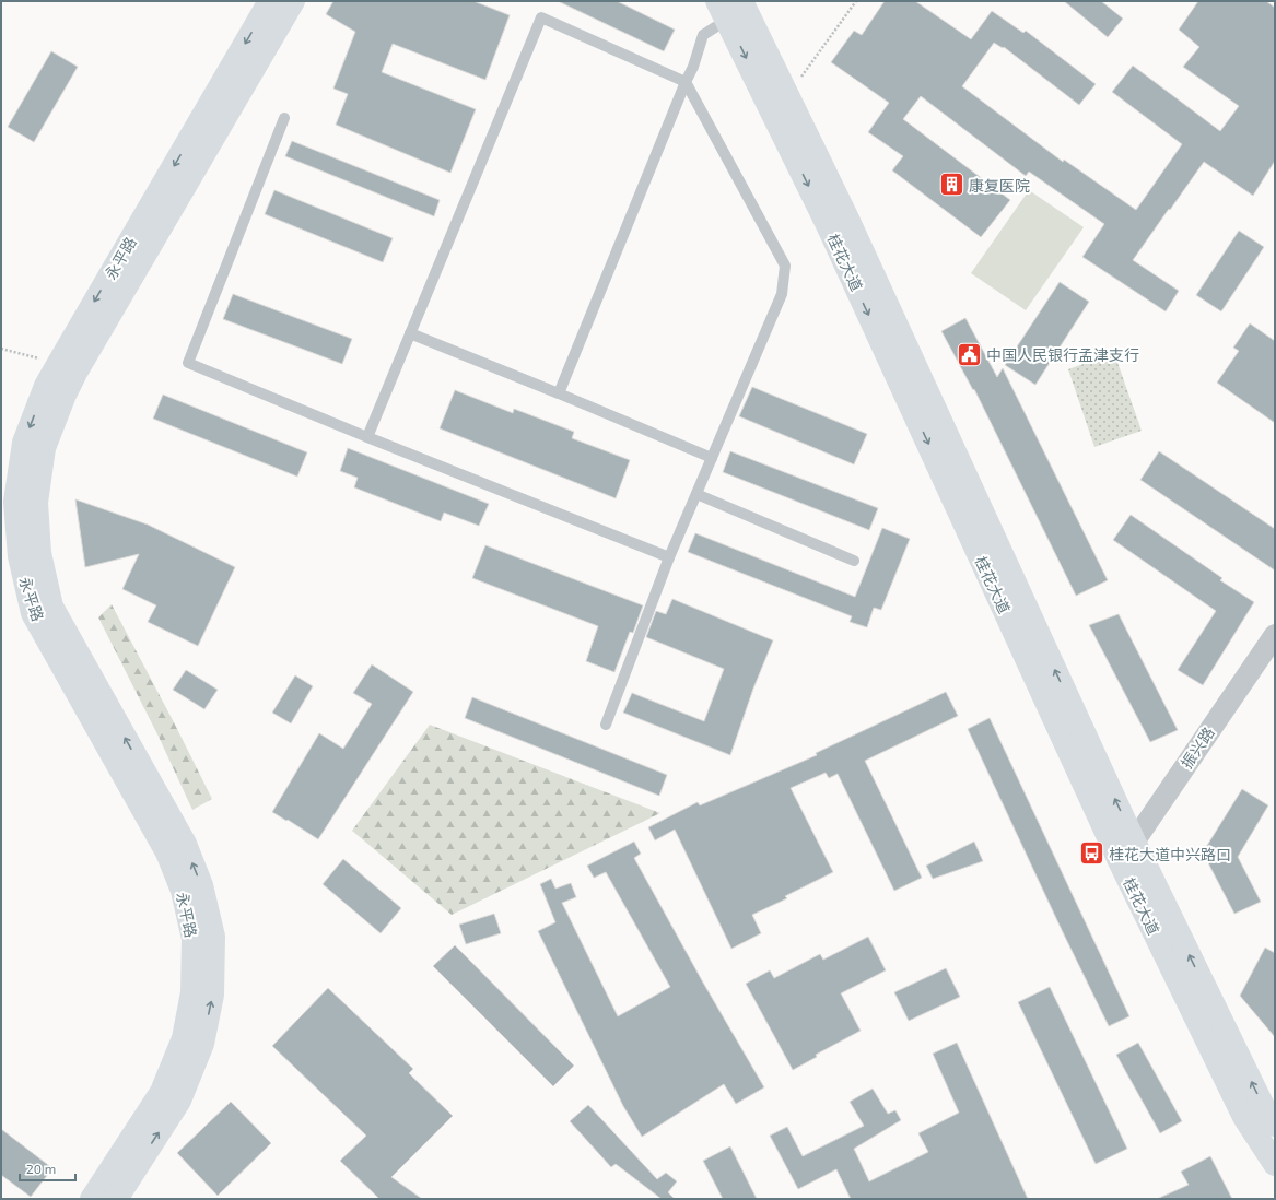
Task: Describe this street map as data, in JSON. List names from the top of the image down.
{
  "streets": {
    "main road": ["永平路", "桂花大道"],
    "street": ["振兴路"]
  },
  "crossings": [
    ["桂花大道", "振兴路"]
  ],
  "places": {
    "building": ["康复医院"],
    "public building": ["中国人民银行孟津支行"],
    "bus stop": ["桂花大道中兴路口"]
  },
  "scale_bar": "20 m"
}
